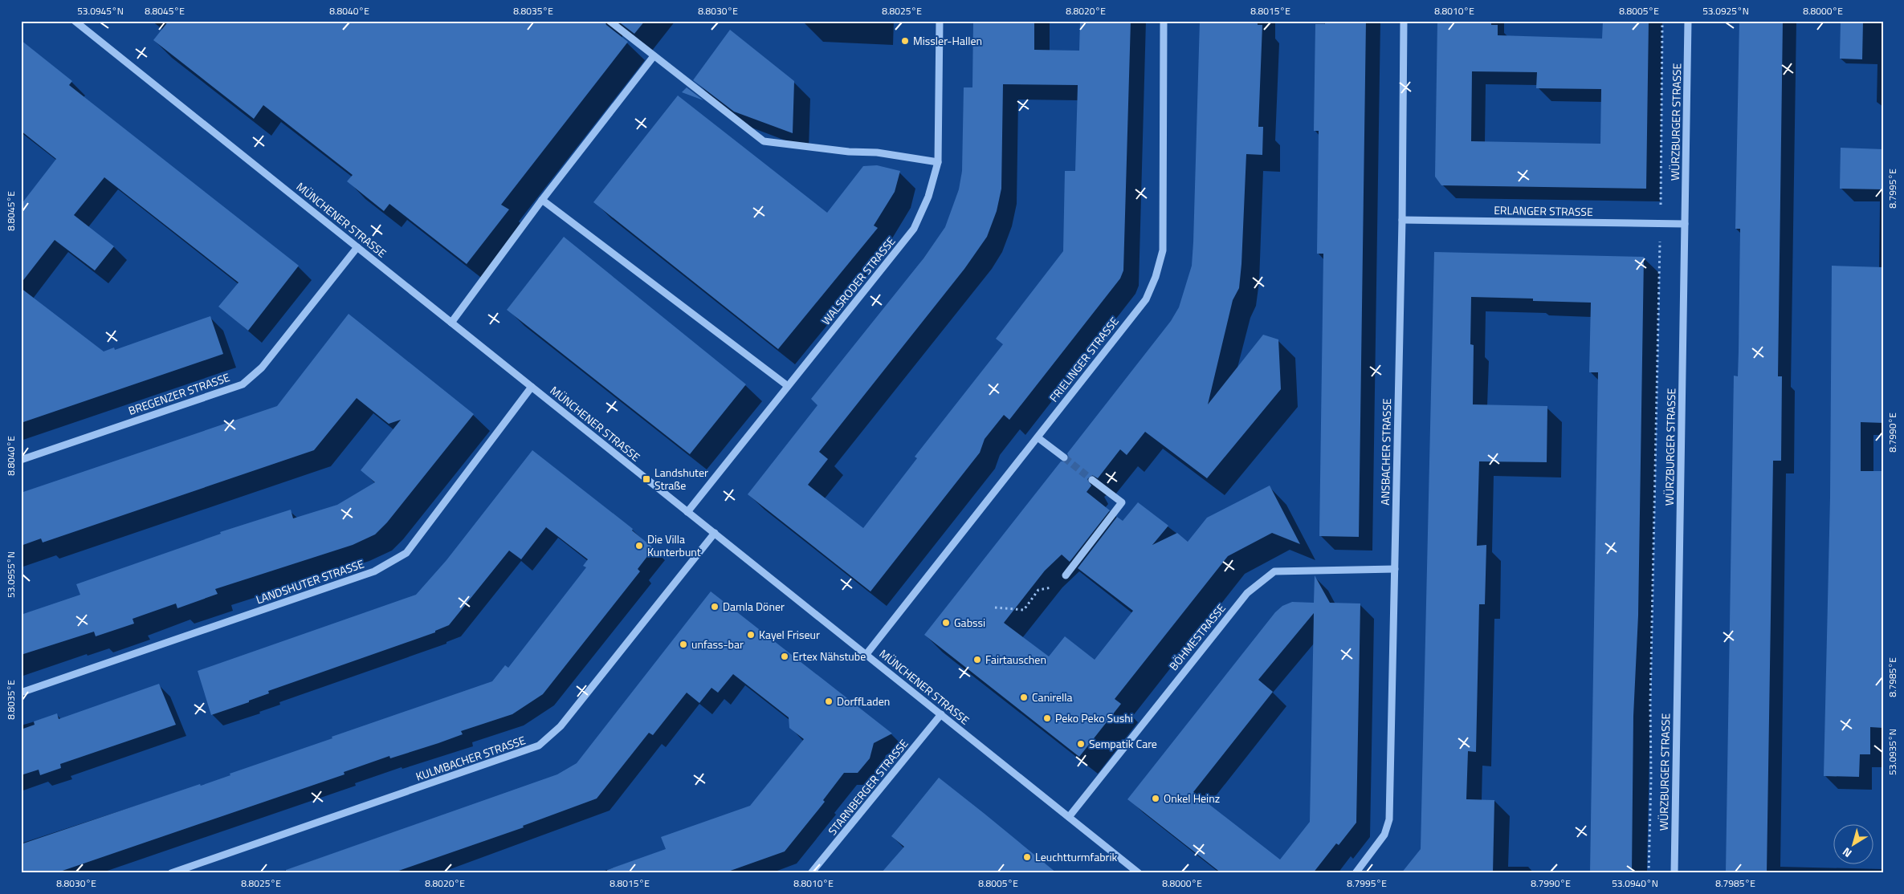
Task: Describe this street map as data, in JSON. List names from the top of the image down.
{
  "streets": {
    "street": [
      "WÜRZBURGER STRASSE",
      "ERLANGER STRASSE",
      "MÜNCHENER STRASSE",
      "WALSRODER STRASSE",
      "FRIELINGER STRASSE",
      "BREGENZER STRASSE",
      "ANSBACHER STRASSE",
      "LANDSHUTER STRASSE",
      "BÖHMESTRASSE",
      "KULMBACHER STRASSE",
      "STARNBERGER STRASSE"
    ]
  },
  "crossings": [
    ["WÜRZBURGER STRASSE", "ERLANGER STRASSE"],
    ["ERLANGER STRASSE", "ANSBACHER STRASSE"],
    ["MÜNCHENER STRASSE", "WALSRODER STRASSE"],
    ["MÜNCHENER STRASSE", "FRIELINGER STRASSE"],
    ["MÜNCHENER STRASSE", "BREGENZER STRASSE"],
    ["MÜNCHENER STRASSE", "LANDSHUTER STRASSE"],
    ["MÜNCHENER STRASSE", "BÖHMESTRASSE"],
    ["MÜNCHENER STRASSE", "KULMBACHER STRASSE"],
    ["MÜNCHENER STRASSE", "STARNBERGER STRASSE"],
    ["ANSBACHER STRASSE", "BÖHMESTRASSE"]
  ],
  "places": {
    "other": [
      "Missler-Hallen",
      "Die Villa Kunterbunt",
      "Damla Döner",
      "Gabssi",
      "Kayel Friseur",
      "unfass-bar",
      "Ertex Nähstube",
      "Fairtauschen",
      "Canirella",
      "DorffLaden",
      "Peko Peko Sushi",
      "Sempatik Care",
      "Onkel Heinz",
      "Leuchtturmfabrik"
    ],
    "transit": ["Landshuter Straße"]
  },
  "north": "bottom left",
  "coordinates": [
    "53.0945°N",
    "8.8045°E",
    "8.8040°E",
    "8.8035°E",
    "8.8030°E",
    "8.8025°E",
    "8.8020°E",
    "8.8015°E",
    "8.8010°E",
    "8.8005°E",
    "53.0925°N",
    "8.8000°E",
    "8.7995°E",
    "8.7990°E",
    "53.0955°N",
    "8.7985°E",
    "53.0935°N",
    "53.0940°N"
  ]
}
